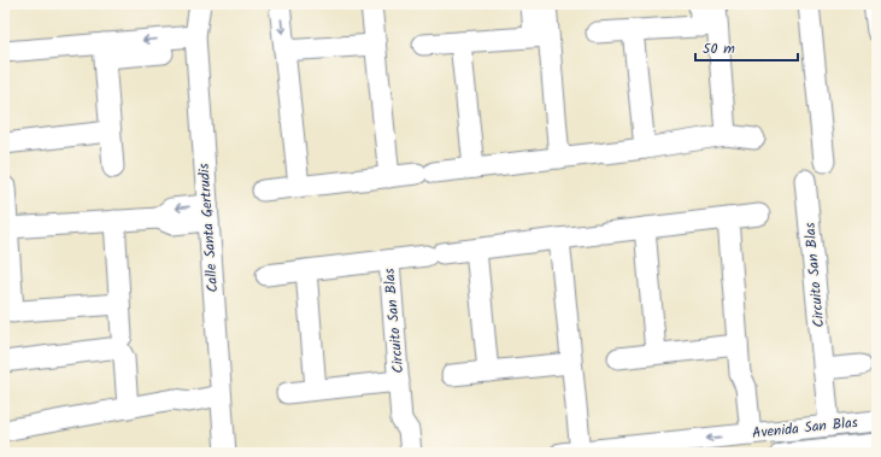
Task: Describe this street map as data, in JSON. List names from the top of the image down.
{
  "streets": {
    "street": ["Calle Santa Gertrudis", "Circuito San Blas", "Avenida San Blas"]
  },
  "crossings": [
    ["Circuito San Blas", "Avenida San Blas"]
  ],
  "scale_bar": "50 m"
}
